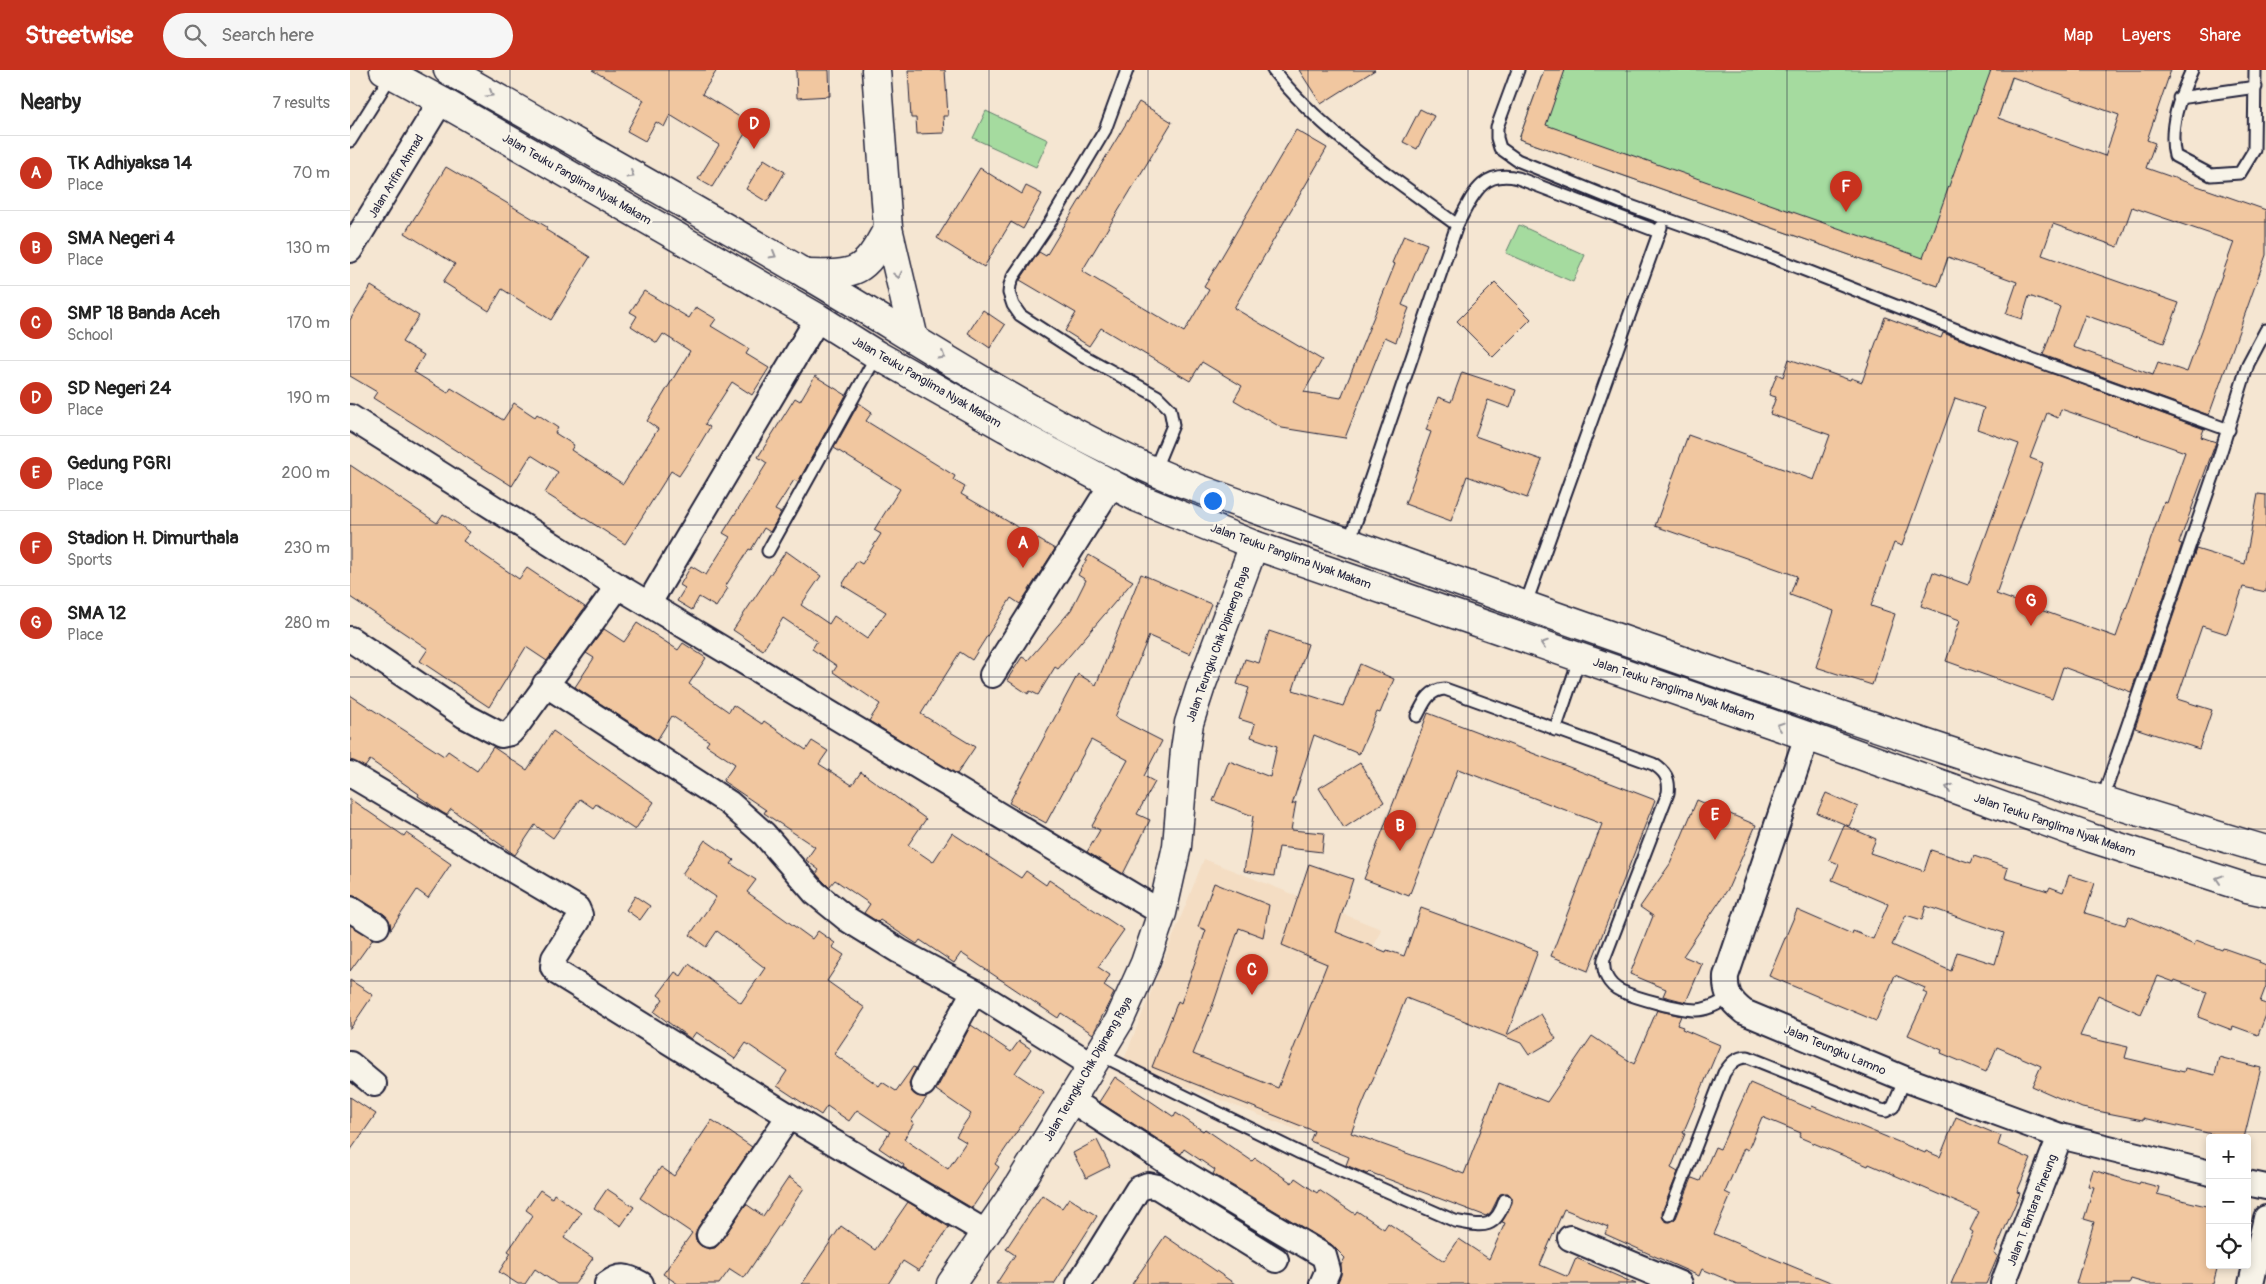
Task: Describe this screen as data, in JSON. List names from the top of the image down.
{
  "streets": {
    "main road": ["Jalan Teuku Panglima Nyak Makam", "Jalan Teungku Chik Dipineng Raya"],
    "street": ["Jalan Arifin Ahmad", "Jalan Teungku Lamno", "Jalan T. Bintara Pineung"]
  },
  "crossings": [
    ["Jalan Arifin Ahmad", "Jalan Teuku Panglima Nyak Makam"],
    ["Jalan Teuku Panglima Nyak Makam", "Jalan Teungku Chik Dipineng Raya"],
    ["Jalan Teungku Lamno", "Jalan T. Bintara Pineung"]
  ],
  "page": {
    "header": "Streetwise",
    "search": "Search here",
    "nav": ["Map", "Layers", "Share"],
    "heading": ["Nearby", "7 results"],
    "pins": [
      "D",
      "F",
      "A",
      "G",
      "E",
      "B",
      "C"
    ],
    "list": [
      {
        "mark": "A",
        "name": "TK Adhiyaksa 14",
        "note": "Place",
        "value": "70 m"
      },
      {
        "mark": "B",
        "name": "SMA Negeri 4",
        "note": "Place",
        "value": "130 m"
      },
      {
        "mark": "C",
        "name": "SMP 18 Banda Aceh",
        "note": "School",
        "value": "170 m"
      },
      {
        "mark": "D",
        "name": "SD Negeri 24",
        "note": "Place",
        "value": "190 m"
      },
      {
        "mark": "E",
        "name": "Gedung PGRI",
        "note": "Place",
        "value": "200 m"
      },
      {
        "mark": "F",
        "name": "Stadion H. Dimurthala",
        "note": "Sports",
        "value": "230 m"
      },
      {
        "mark": "G",
        "name": "SMA 12",
        "note": "Place",
        "value": "280 m"
      }
    ],
    "map_buttons": ["+", "−"]
  }
}
